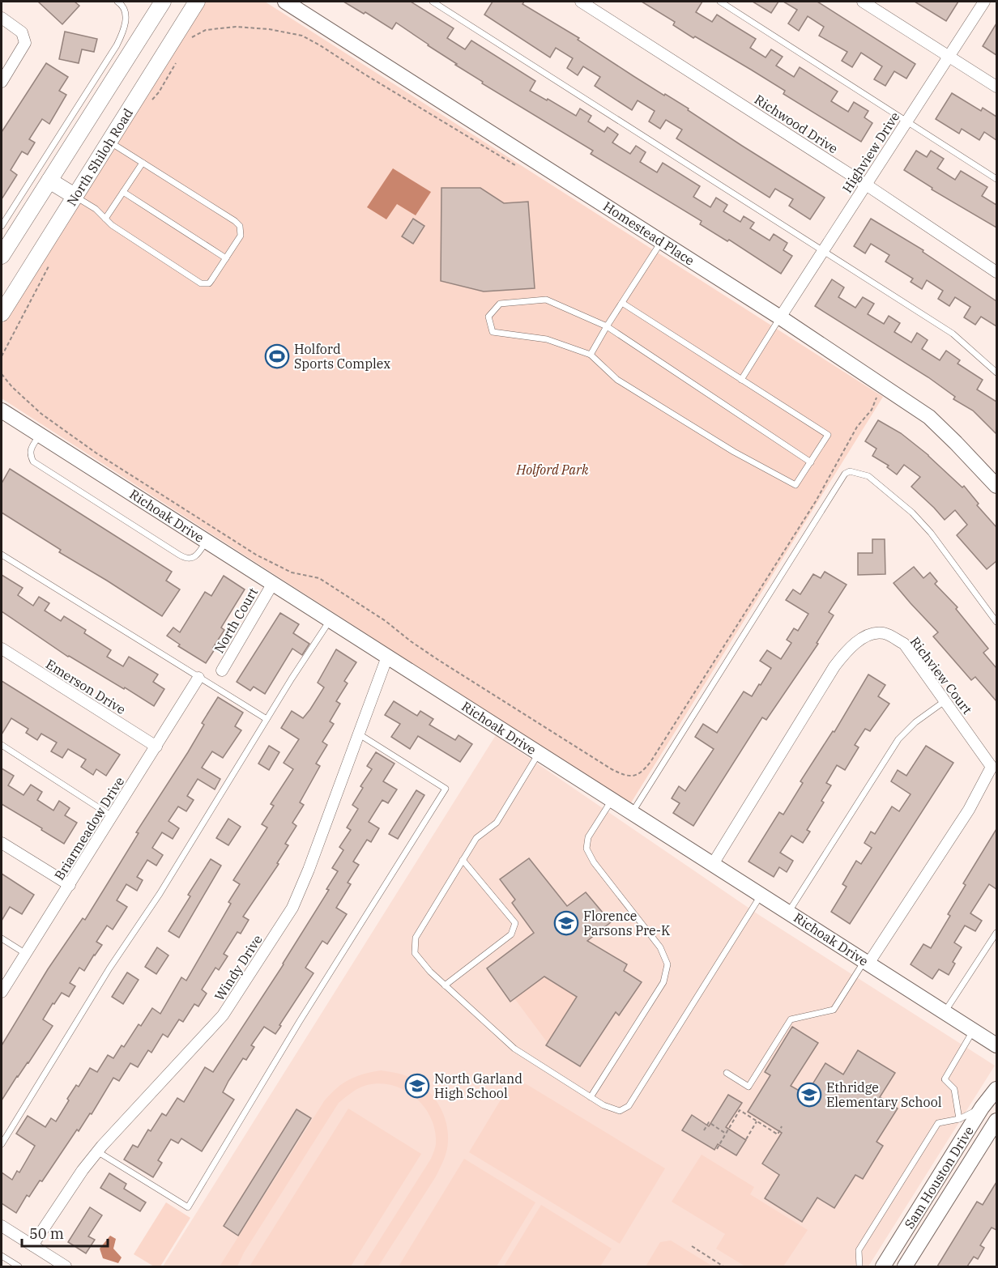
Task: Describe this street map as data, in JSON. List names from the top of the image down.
{
  "streets": {
    "main road": ["North Shiloh Road"],
    "street": [
      "Richwood Drive",
      "Highview Drive",
      "Homestead Place",
      "Richoak Drive",
      "North Court",
      "Richview Court",
      "Emerson Drive",
      "Briarmeadow Drive",
      "Windy Drive",
      "Sam Houston Drive"
    ]
  },
  "crossings": [
    ["Richwood Drive", "Highview Drive"],
    ["Highview Drive", "Homestead Place"],
    ["Richoak Drive", "North Court"],
    ["Richoak Drive", "Richview Court"],
    ["Richoak Drive", "Windy Drive"],
    ["Emerson Drive", "Briarmeadow Drive"]
  ],
  "parks": ["Holford Park"],
  "places": {
    "sports": ["Holford Sports Complex"],
    "school or university": ["Florence Parsons Pre-K", "North Garland High School", "Ethridge Elementary School"]
  },
  "scale_bar": "50 m"
}
